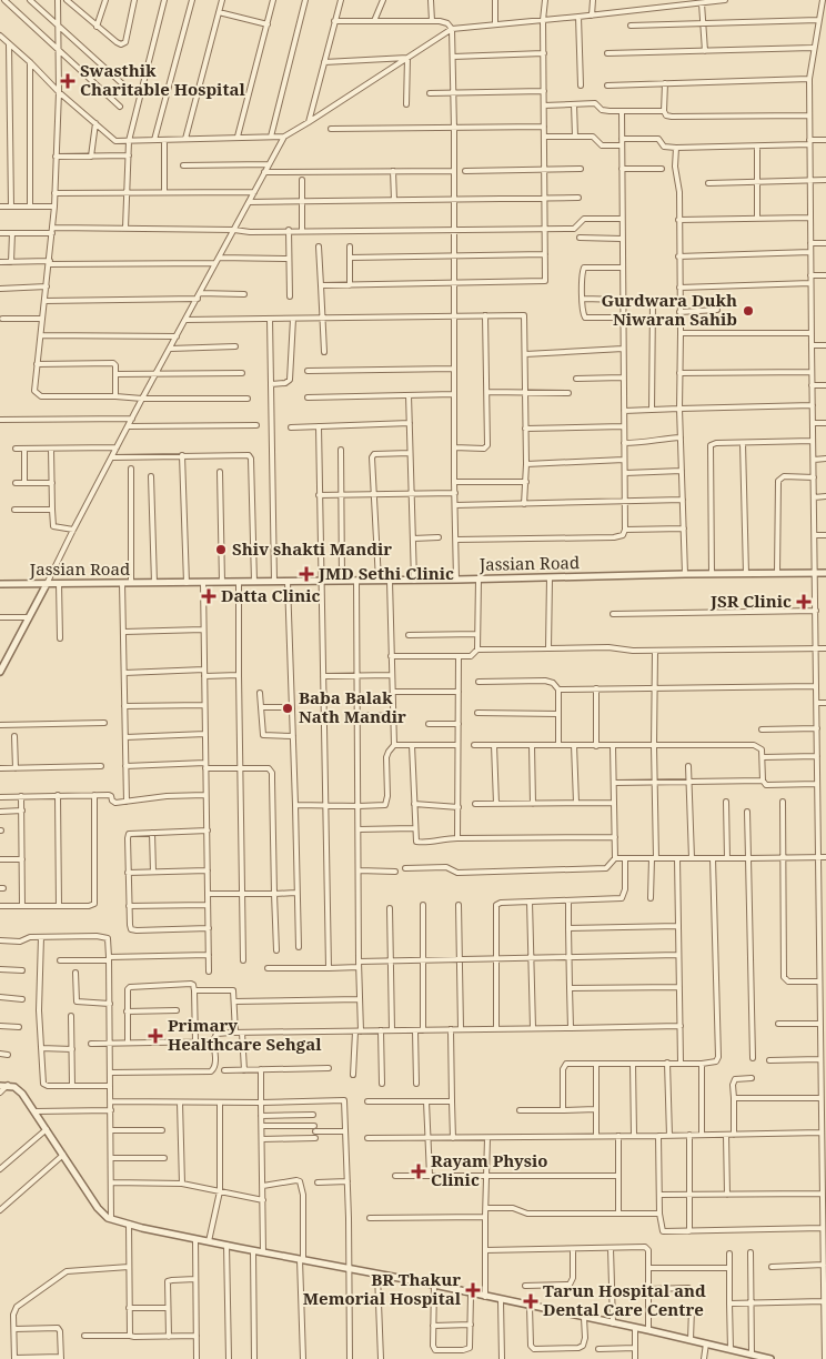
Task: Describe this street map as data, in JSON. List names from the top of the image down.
{
  "streets": {
    "street": ["Jassian Road"]
  },
  "places": {
    "health": [
      "Swasthik Charitable Hospital",
      "JMD Sethi Clinic",
      "Datta Clinic",
      "JSR Clinic",
      "Primary Healthcare Sehgal",
      "Rayam Physio Clinic",
      "BR Thakur Memorial Hospital",
      "Tarun Hospital and Dental Care Centre"
    ],
    "other": ["Gurdwara Dukh Niwaran Sahib", "Shiv shakti Mandir", "Baba Balak Nath Mandir"]
  }
}
